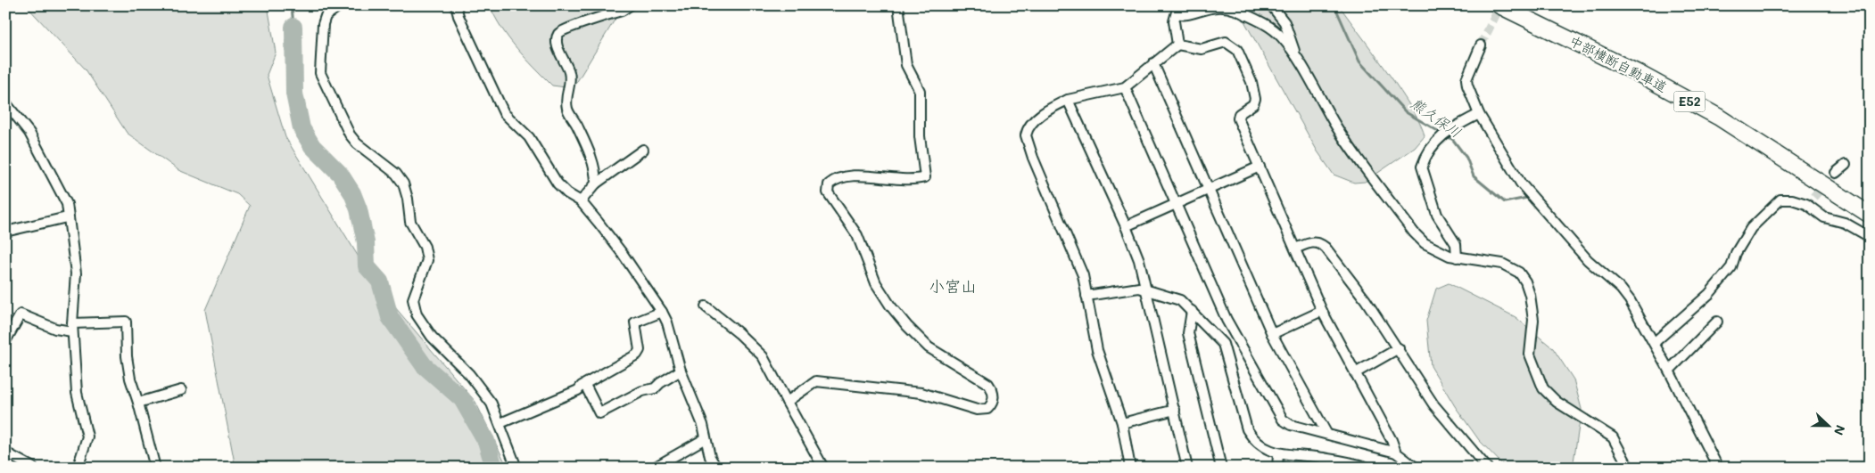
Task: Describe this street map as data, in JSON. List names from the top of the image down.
{
  "streets": {
    "highway": ["中部横断自動車道", "E52"]
  },
  "districts": ["小宮山"],
  "water": ["熊久保川"],
  "north": "right"
}
